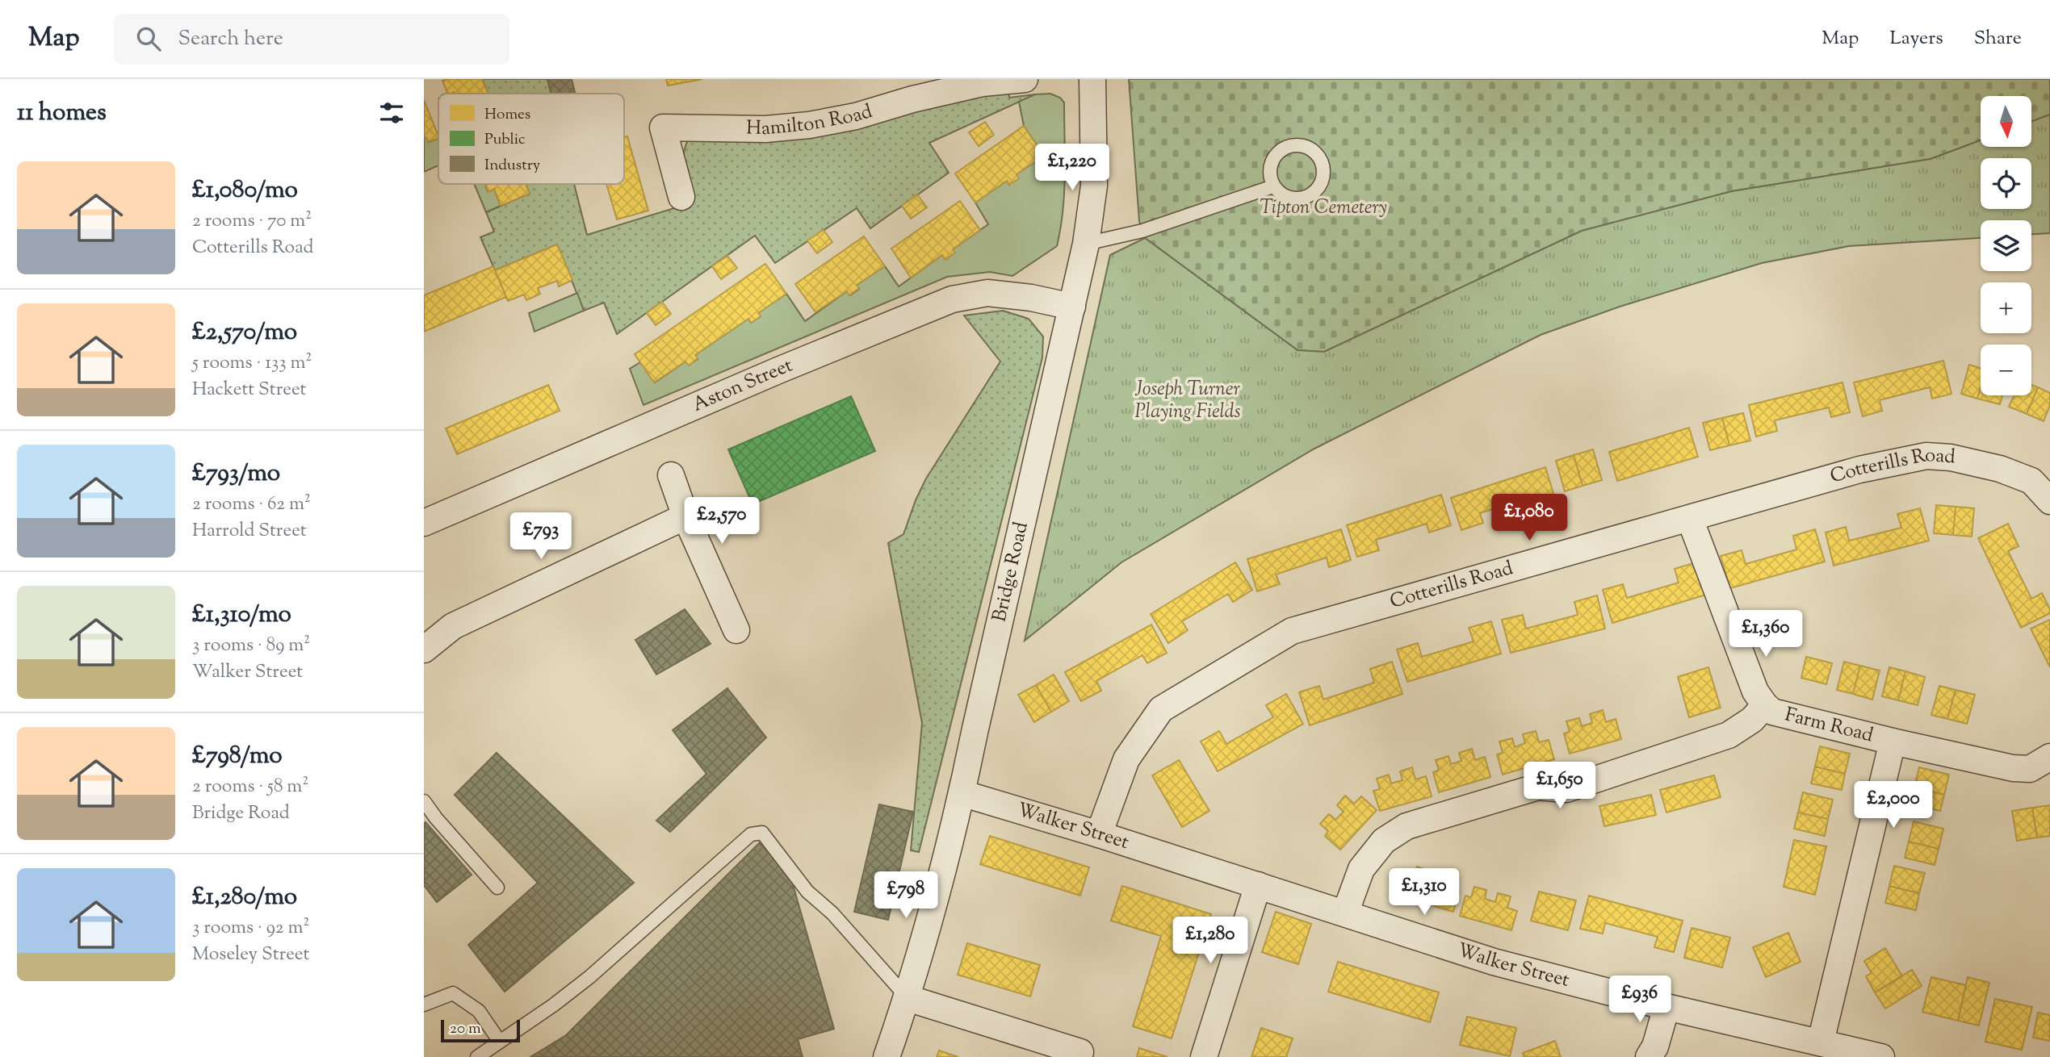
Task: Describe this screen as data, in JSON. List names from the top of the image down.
{
  "streets": {
    "street": [
      "Hamilton Road",
      "Aston Street",
      "Cotterills Road",
      "Bridge Road",
      "Farm Road",
      "Walker Street"
    ]
  },
  "crossings": [
    ["Aston Street", "Bridge Road"],
    ["Cotterills Road", "Farm Road"],
    ["Cotterills Road", "Walker Street"],
    ["Bridge Road", "Walker Street"],
    ["Farm Road", "Walker Street"]
  ],
  "parks": ["Tipton Cemetery", "Joseph Turner Playing Fields"],
  "legend": ["Homes", "Public", "Industry"],
  "scale_bar": "20 m",
  "north": "bottom",
  "page": {
    "header": "Map",
    "search": "Search here",
    "nav": ["Map", "Layers", "Share"],
    "heading": "11 homes",
    "map_buttons": ["+", "−"],
    "price": [
      "£1,220",
      "£1,080",
      "£2,570",
      "£793",
      "£1,360",
      "£1,650",
      "£2,000",
      "£1,310",
      "£798",
      "£1,280",
      "£936"
    ],
    "list": [
      {
        "name": "£1,080/mo",
        "note": "2 rooms · 70 m² · Cotterills Road"
      },
      {
        "name": "£2,570/mo",
        "note": "5 rooms · 133 m² · Hackett Street"
      },
      {
        "name": "£793/mo",
        "note": "2 rooms · 62 m² · Harrold Street"
      },
      {
        "name": "£1,310/mo",
        "note": "3 rooms · 89 m² · Walker Street"
      },
      {
        "name": "£798/mo",
        "note": "2 rooms · 58 m² · Bridge Road"
      },
      {
        "name": "£1,280/mo",
        "note": "3 rooms · 92 m² · Moseley Street"
      }
    ],
    "scale": "20 m"
  }
}
